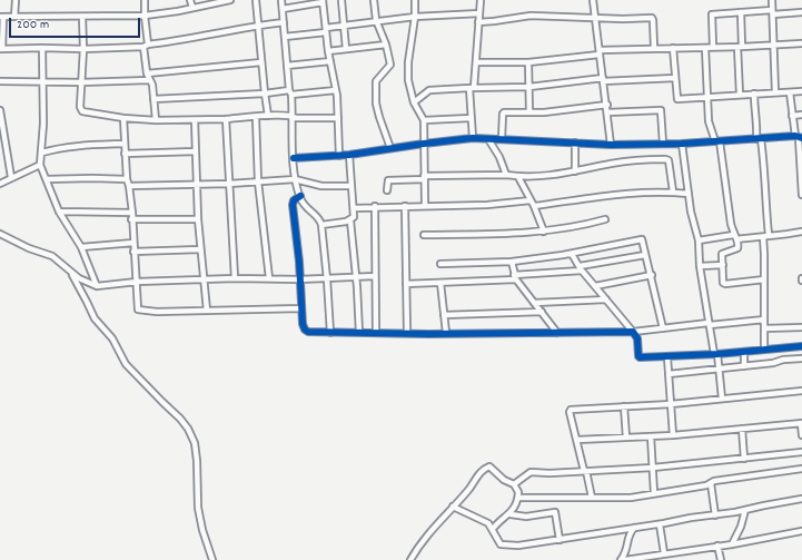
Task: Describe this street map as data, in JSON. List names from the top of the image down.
{
  "scale_bar": "200 m"
}
